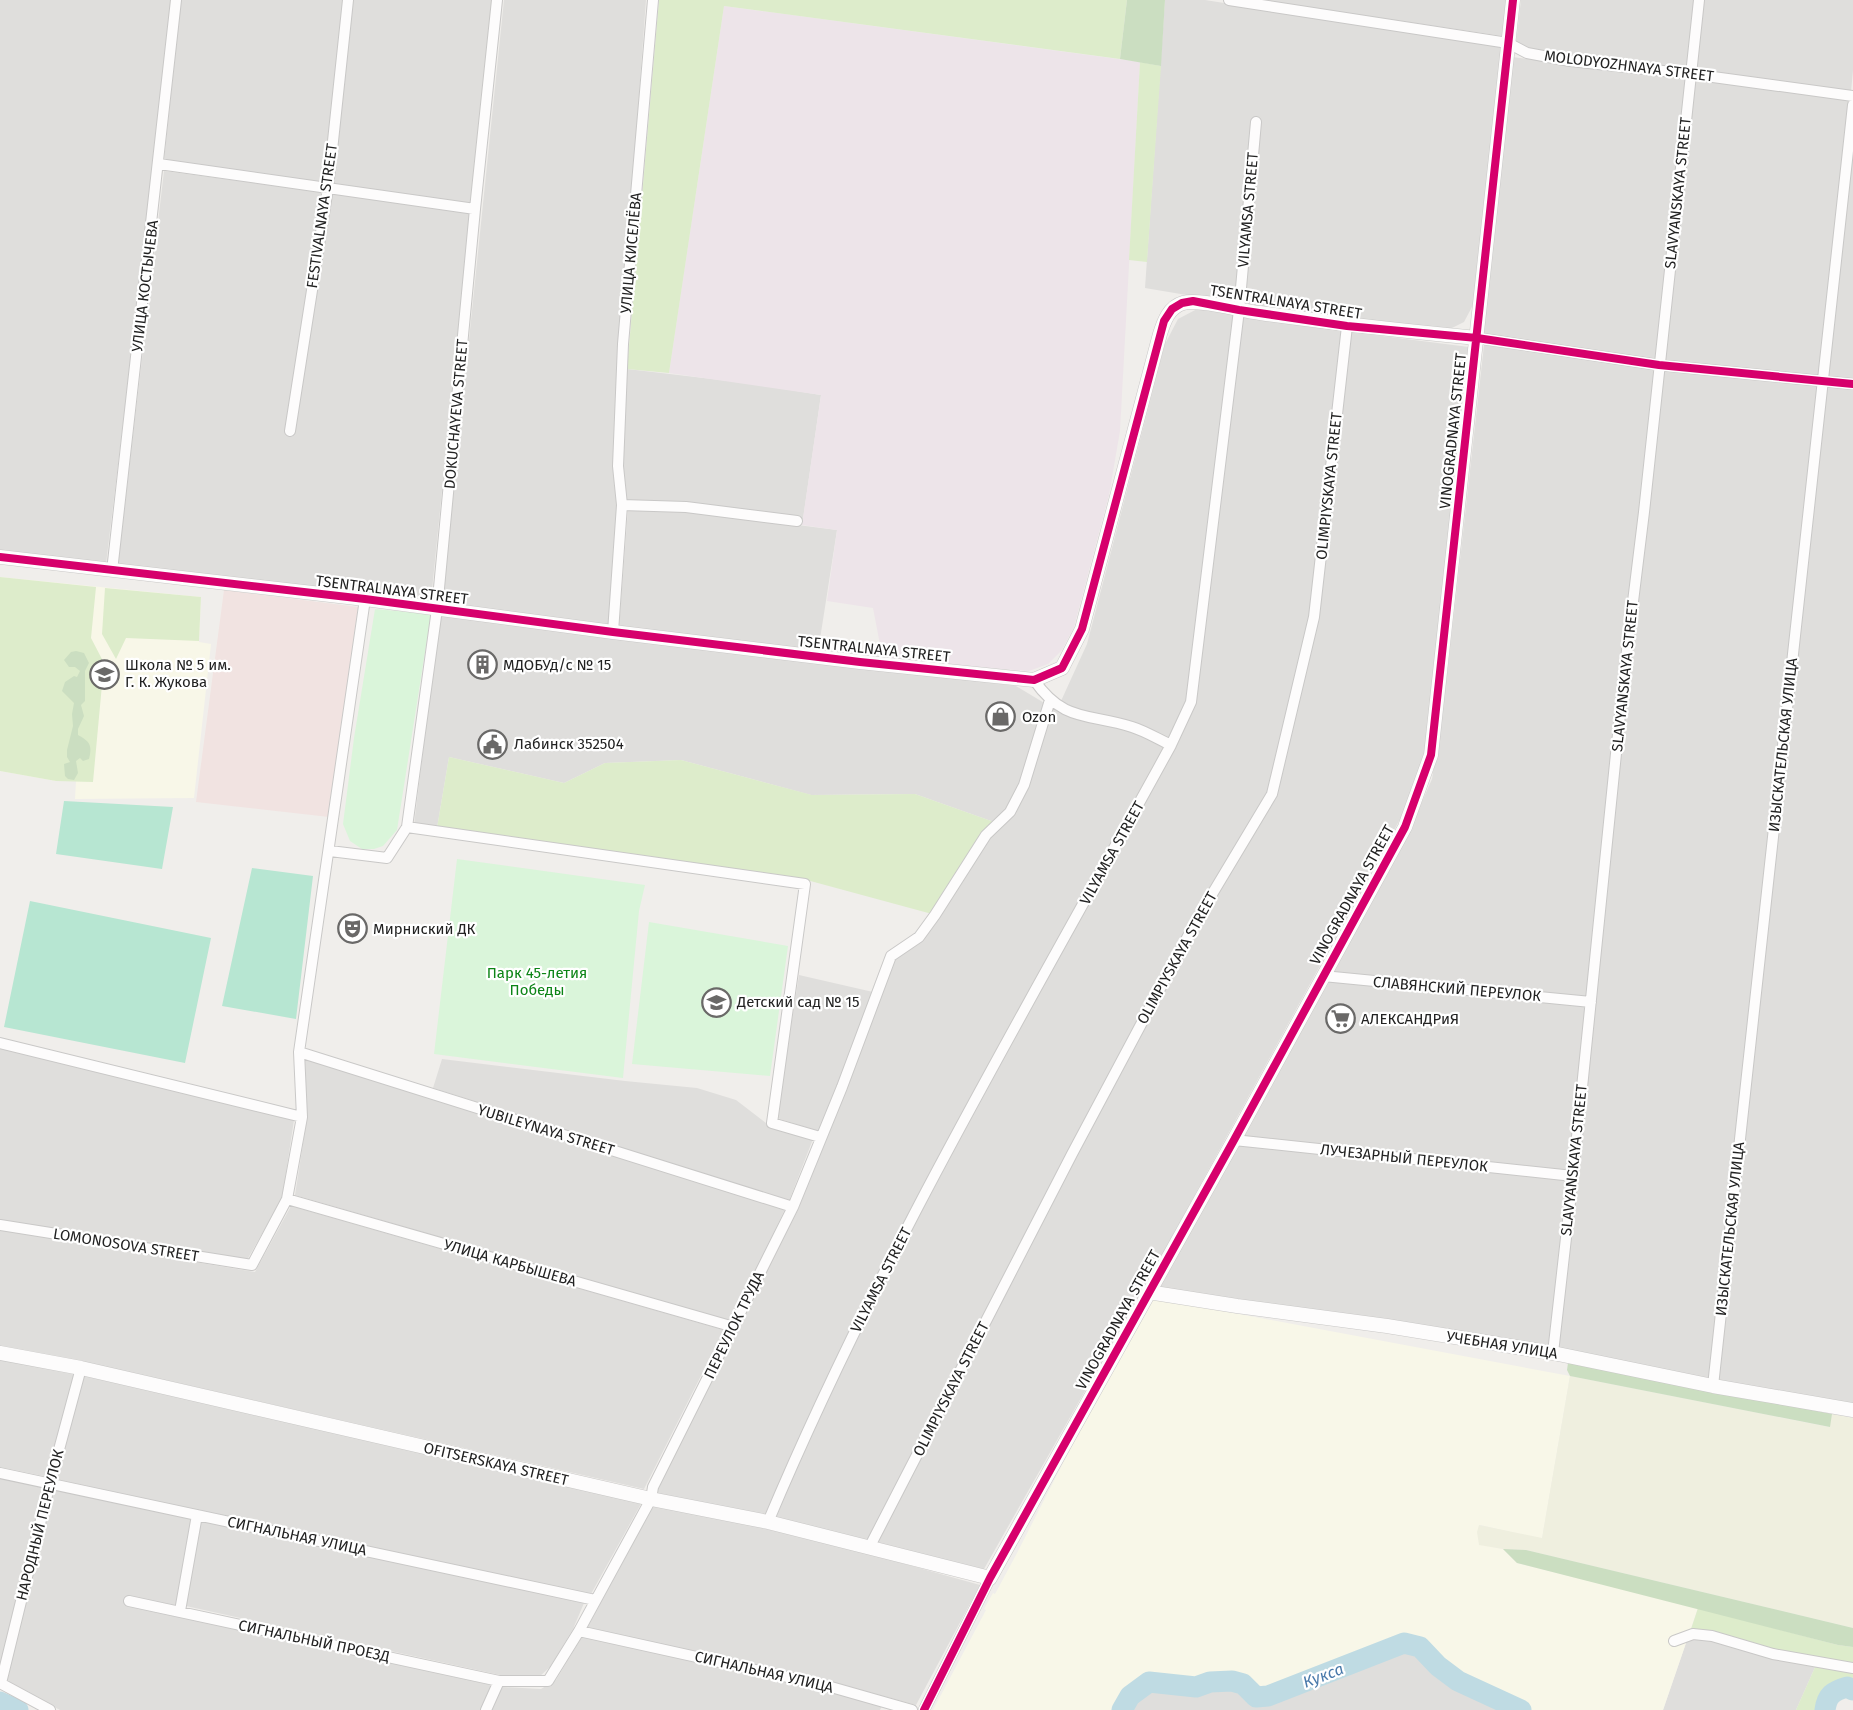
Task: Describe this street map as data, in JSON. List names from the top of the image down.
{
  "streets": {
    "street": [
      "MOLODYOZHNAYA STREET",
      "SLAVYANSKAYA STREET",
      "VILYAMSA STREET",
      "FESTIVALNAYA STREET",
      "УЛИЦА КИСЕЛЁВА",
      "УЛИЦА КОСТЫЧЕВА",
      "TSENTRALNAYA STREET",
      "DOKUCHAYEVA STREET",
      "VINOGRADNAYA STREET",
      "OLIMPIYSKAYA STREET",
      "ИЗЫСКАТЕЛЬСКАЯ УЛИЦА",
      "СЛАВЯНСКИЙ ПЕРЕУЛОК",
      "YUBILEYNAYA STREET",
      "ЛУЧЕЗАРНЫЙ ПЕРЕУЛОК",
      "LOMONOSOVA STREET",
      "УЛИЦА КАРБЫШЕВА",
      "ПЕРЕУЛОК ТРУДА",
      "УЧЕБНАЯ УЛИЦА",
      "OFITSERSKAYA STREET",
      "НАРОДНЫЙ ПЕРЕУЛОК",
      "СИГНАЛЬНАЯ УЛИЦА",
      "СИГНАЛЬНЫЙ ПРОЕЗД"
    ]
  },
  "crossings": [
    ["MOLODYOZHNAYA STREET", "SLAVYANSKAYA STREET"],
    ["MOLODYOZHNAYA STREET", "VINOGRADNAYA STREET"],
    ["SLAVYANSKAYA STREET", "СЛАВЯНСКИЙ ПЕРЕУЛОК"],
    ["SLAVYANSKAYA STREET", "ЛУЧЕЗАРНЫЙ ПЕРЕУЛОК"],
    ["SLAVYANSKAYA STREET", "УЧЕБНАЯ УЛИЦА"],
    ["VILYAMSA STREET", "TSENTRALNAYA STREET"],
    ["VILYAMSA STREET", "OFITSERSKAYA STREET"],
    ["УЛИЦА КИСЕЛЁВА", "TSENTRALNAYA STREET"],
    ["УЛИЦА КОСТЫЧЕВА", "TSENTRALNAYA STREET"],
    ["TSENTRALNAYA STREET", "DOKUCHAYEVA STREET"],
    ["TSENTRALNAYA STREET", "VINOGRADNAYA STREET"],
    ["TSENTRALNAYA STREET", "OLIMPIYSKAYA STREET"],
    ["TSENTRALNAYA STREET", "YUBILEYNAYA STREET"],
    ["TSENTRALNAYA STREET", "LOMONOSOVA STREET"],
    ["TSENTRALNAYA STREET", "УЛИЦА КАРБЫШЕВА"],
    ["VINOGRADNAYA STREET", "СЛАВЯНСКИЙ ПЕРЕУЛОК"],
    ["VINOGRADNAYA STREET", "ЛУЧЕЗАРНЫЙ ПЕРЕУЛОК"],
    ["VINOGRADNAYA STREET", "УЧЕБНАЯ УЛИЦА"],
    ["VINOGRADNAYA STREET", "OFITSERSKAYA STREET"],
    ["OLIMPIYSKAYA STREET", "OFITSERSKAYA STREET"],
    ["ИЗЫСКАТЕЛЬСКАЯ УЛИЦА", "УЧЕБНАЯ УЛИЦА"],
    ["YUBILEYNAYA STREET", "ПЕРЕУЛОК ТРУДА"],
    ["УЛИЦА КАРБЫШЕВА", "ПЕРЕУЛОК ТРУДА"],
    ["ПЕРЕУЛОК ТРУДА", "OFITSERSKAYA STREET"],
    ["ПЕРЕУЛОК ТРУДА", "СИГНАЛЬНАЯ УЛИЦА"],
    ["ПЕРЕУЛОК ТРУДА", "СИГНАЛЬНЫЙ ПРОЕЗД"],
    ["OFITSERSKAYA STREET", "НАРОДНЫЙ ПЕРЕУЛОК"],
    ["НАРОДНЫЙ ПЕРЕУЛОК", "СИГНАЛЬНАЯ УЛИЦА"]
  ],
  "water": ["Кукса"],
  "parks": ["Парк 45-летия Победы"],
  "places": {
    "building": ["МДОБУд/с № 15"],
    "school or university": ["Школа № 5 им. Г. К. Жукова", "Детский сад № 15"],
    "shop": ["Ozon"],
    "public building": ["Лабинск 352504"],
    "theatre": ["Мирниский ДК"],
    "supermarket": ["АЛЕКСАНДРиЯ"]
  }
}
